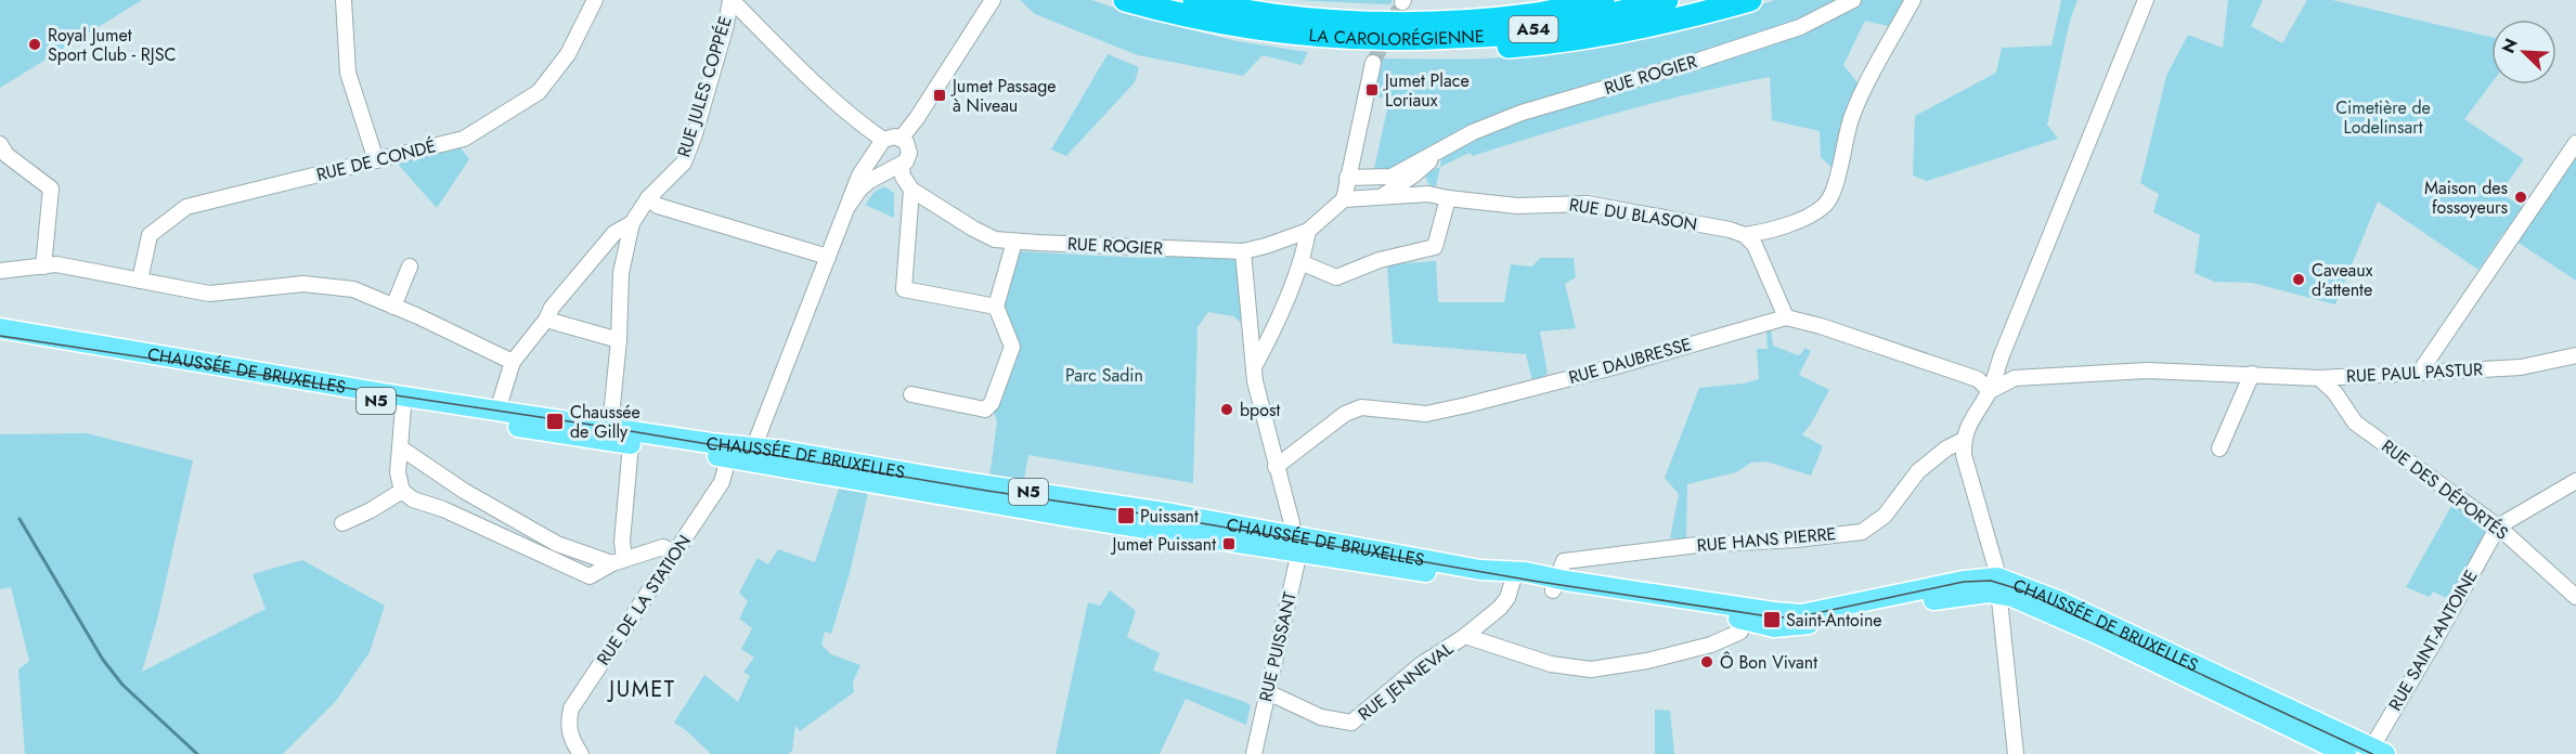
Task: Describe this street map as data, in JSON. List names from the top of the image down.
{
  "streets": {
    "highway": ["A54", "LA CAROLORÉGIENNE"],
    "main road": ["CHAUSSÉE DE BRUXELLES", "N5"],
    "street": [
      "RUE ROGIER",
      "RUE JULES COPPÉE",
      "RUE DE CONDÉ",
      "RUE DU BLASON",
      "RUE DAUBRESSE",
      "RUE PAUL PASTUR",
      "RUE DES DÉPORTÉS",
      "RUE HANS PIERRE",
      "RUE DE LA STATION",
      "RUE SAINT-ANTOINE",
      "RUE PUISSANT",
      "RUE JENNEVAL"
    ]
  },
  "crossings": [
    ["RUE ROGIER", "RUE DU BLASON"],
    ["CHAUSSÉE DE BRUXELLES", "RUE HANS PIERRE"],
    ["CHAUSSÉE DE BRUXELLES", "RUE DE LA STATION"],
    ["CHAUSSÉE DE BRUXELLES", "RUE SAINT-ANTOINE"],
    ["CHAUSSÉE DE BRUXELLES", "RUE PUISSANT"],
    ["CHAUSSÉE DE BRUXELLES", "RUE JENNEVAL"],
    ["RUE PAUL PASTUR", "RUE DES DÉPORTÉS"],
    ["RUE DES DÉPORTÉS", "RUE SAINT-ANTOINE"],
    ["RUE PUISSANT", "RUE JENNEVAL"]
  ],
  "districts": ["JUMET"],
  "parks": ["Cimetière de Lodelinsart", "Parc Sadin"],
  "places": {
    "other": [
      "Royal Jumet Sport Club - RJSC",
      "Maison des fossoyeurs",
      "Caveaux d'attente",
      "bpost",
      "Ô Bon Vivant"
    ],
    "transit": [
      "Jumet Place Loriaux",
      "Jumet Passage à Niveau",
      "Chaussée de Gilly",
      "Puissant",
      "Jumet Puissant",
      "Saint-Antoine"
    ]
  },
  "north": "top left"
}
